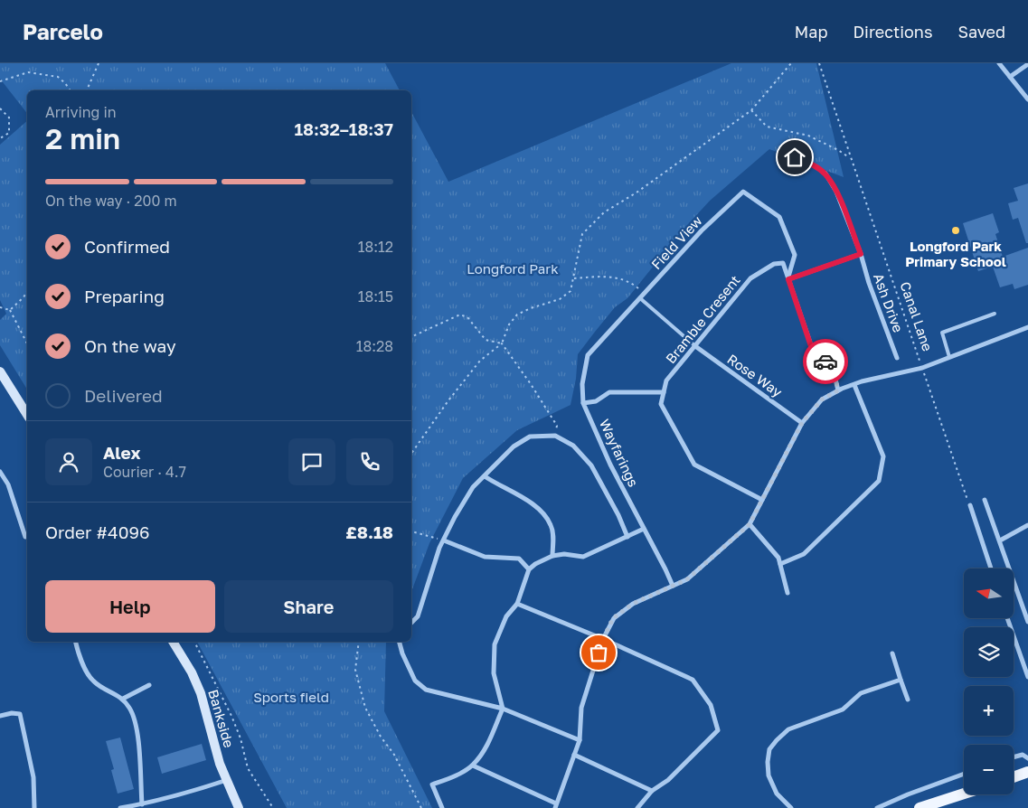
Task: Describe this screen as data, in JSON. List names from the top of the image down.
{
  "streets": {
    "street": [
      "Field View",
      "Ash Drive",
      "Bramble Cresent",
      "Rose Way",
      "Wayfarings",
      "Bankside"
    ],
    "path": ["Canal Lane"]
  },
  "crossings": [
    ["Field View", "Bramble Cresent"],
    ["Field View", "Wayfarings"],
    ["Bramble Cresent", "Rose Way"]
  ],
  "parks": ["Longford Park", "Sports field"],
  "places": ["Longford Park Primary School"],
  "north": "left",
  "page": {
    "header": "Parcelo",
    "nav": ["Map", "Directions", "Saved"],
    "heading": ["2 min", "Arriving in", "18:32–18:37"],
    "panel": [
      "Alex",
      "Courier · 4.7",
      "Order #4096",
      "£8.18"
    ],
    "bar": "On the way · 200 m",
    "list": [
      ["Confirmed", "18:12"],
      ["Preparing", "18:15"],
      ["On the way", "18:28"],
      "Delivered"
    ],
    "map_buttons": ["+", "−"],
    "buttons": ["Help", "Share"]
  }
}
